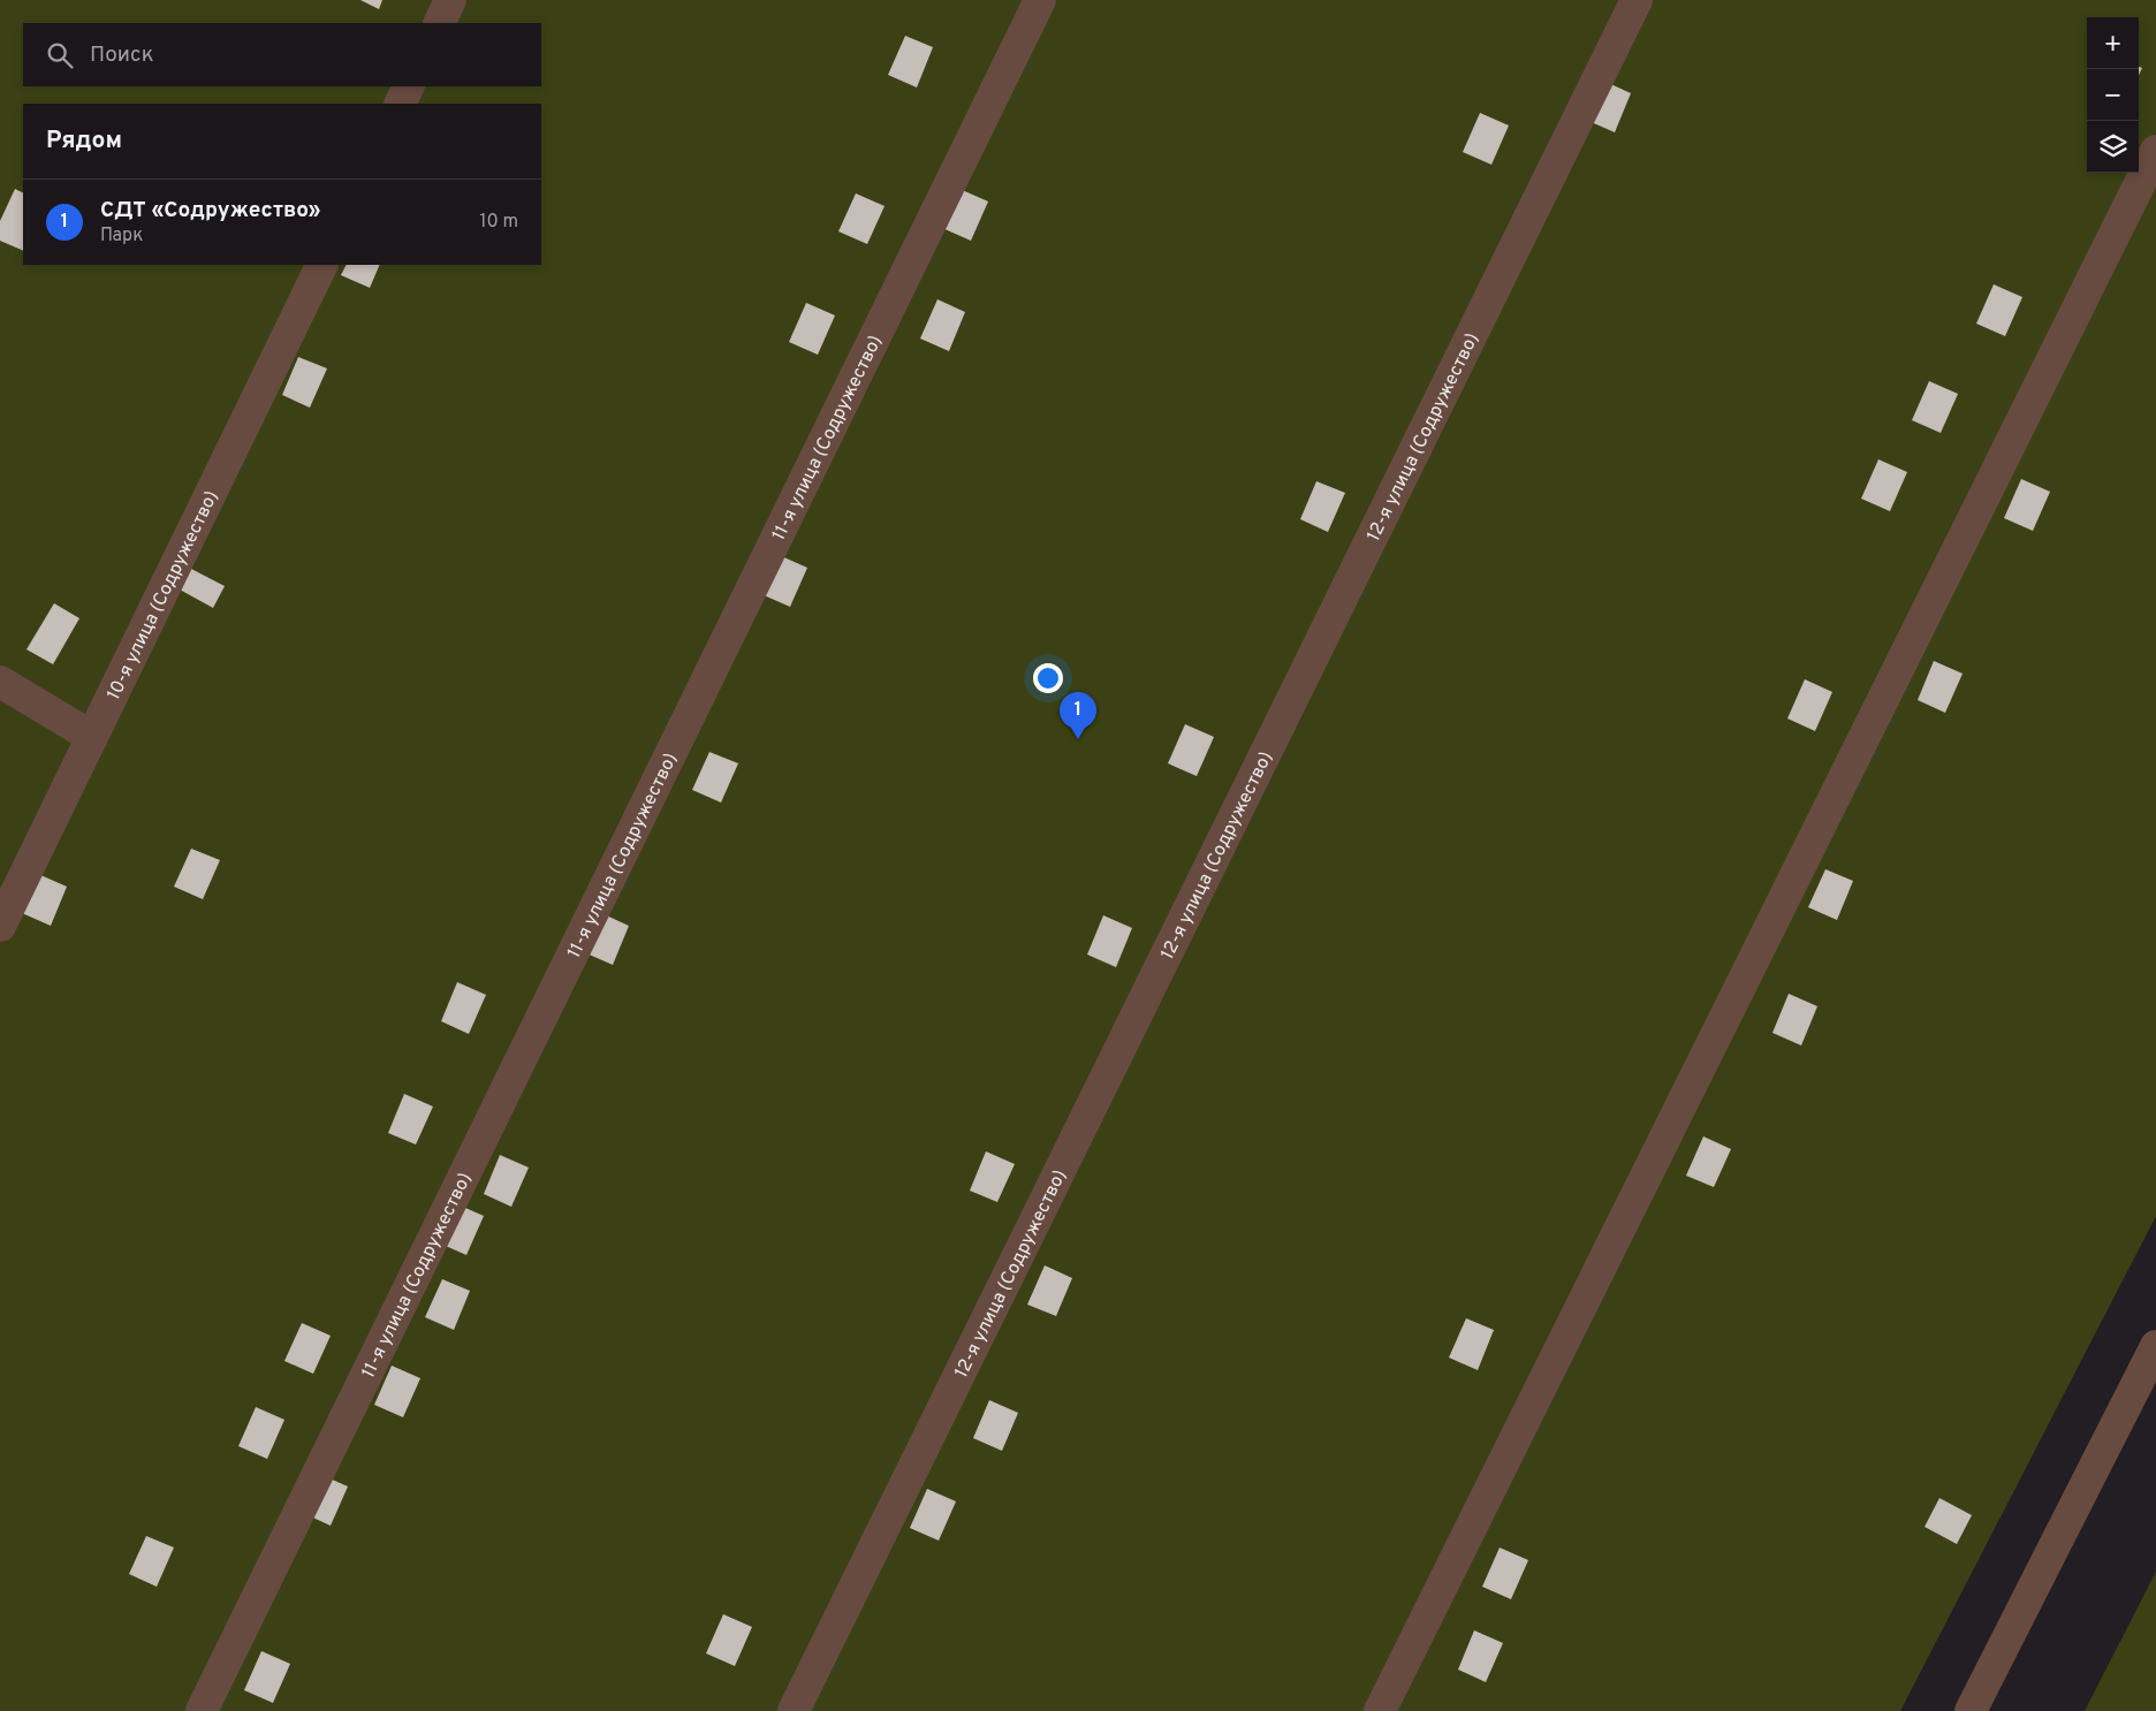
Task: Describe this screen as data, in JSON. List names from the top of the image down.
{
  "streets": {
    "lane": ["11-я улица (Содружество)", "12-я улица (Содружество)", "10-я улица (Содружество)"]
  },
  "page": {
    "map_buttons": ["+", "−"],
    "search": "Поиск",
    "heading": "Рядом",
    "list": [
      {
        "mark": "1",
        "name": "СДТ «Содружество»",
        "note": "Парк",
        "value": "10 m"
      }
    ],
    "pins": "1"
  }
}
